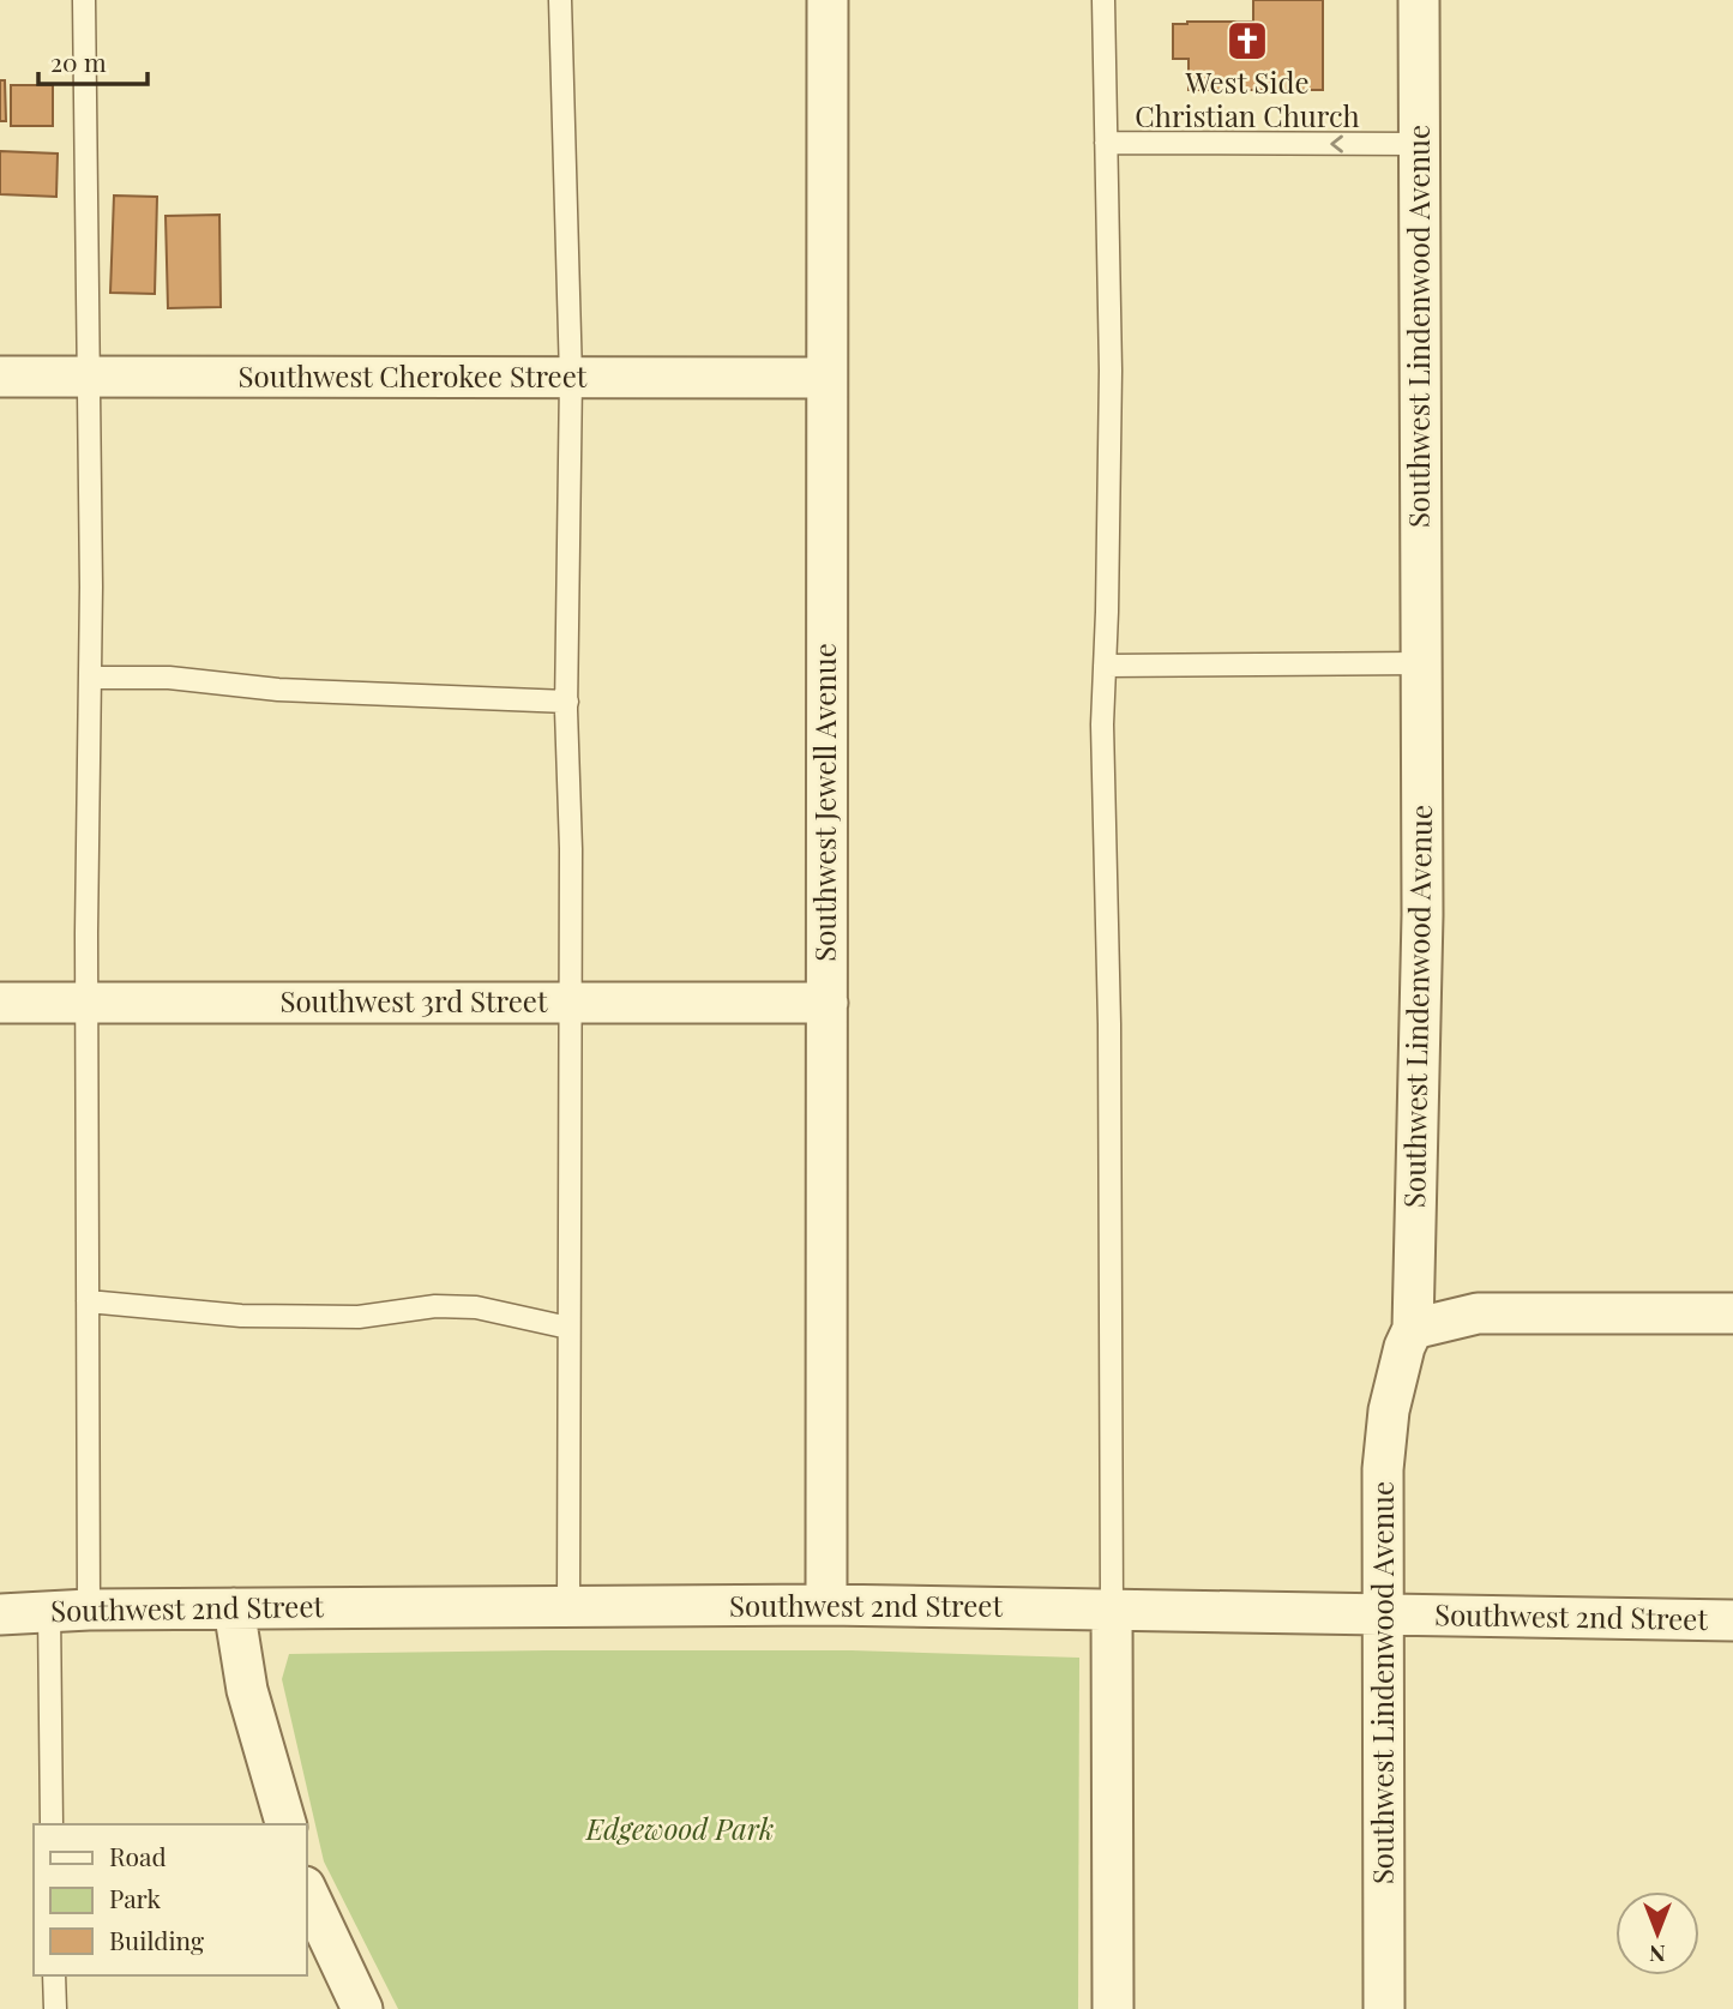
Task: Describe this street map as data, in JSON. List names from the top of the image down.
{
  "streets": {
    "street": [
      "Southwest Lindenwood Avenue",
      "Southwest Cherokee Street",
      "Southwest Jewell Avenue",
      "Southwest 3rd Street",
      "Southwest 2nd Street"
    ]
  },
  "crossings": [
    ["Southwest Lindenwood Avenue", "Southwest 2nd Street"],
    ["Southwest Cherokee Street", "Southwest Jewell Avenue"],
    ["Southwest Jewell Avenue", "Southwest 3rd Street"],
    ["Southwest Jewell Avenue", "Southwest 2nd Street"]
  ],
  "parks": ["Edgewood Park"],
  "places": {
    "church": ["West Side Christian Church"]
  },
  "legend": ["Road", "Park", "Building"],
  "scale_bar": "20 m",
  "north": "bottom"
}
